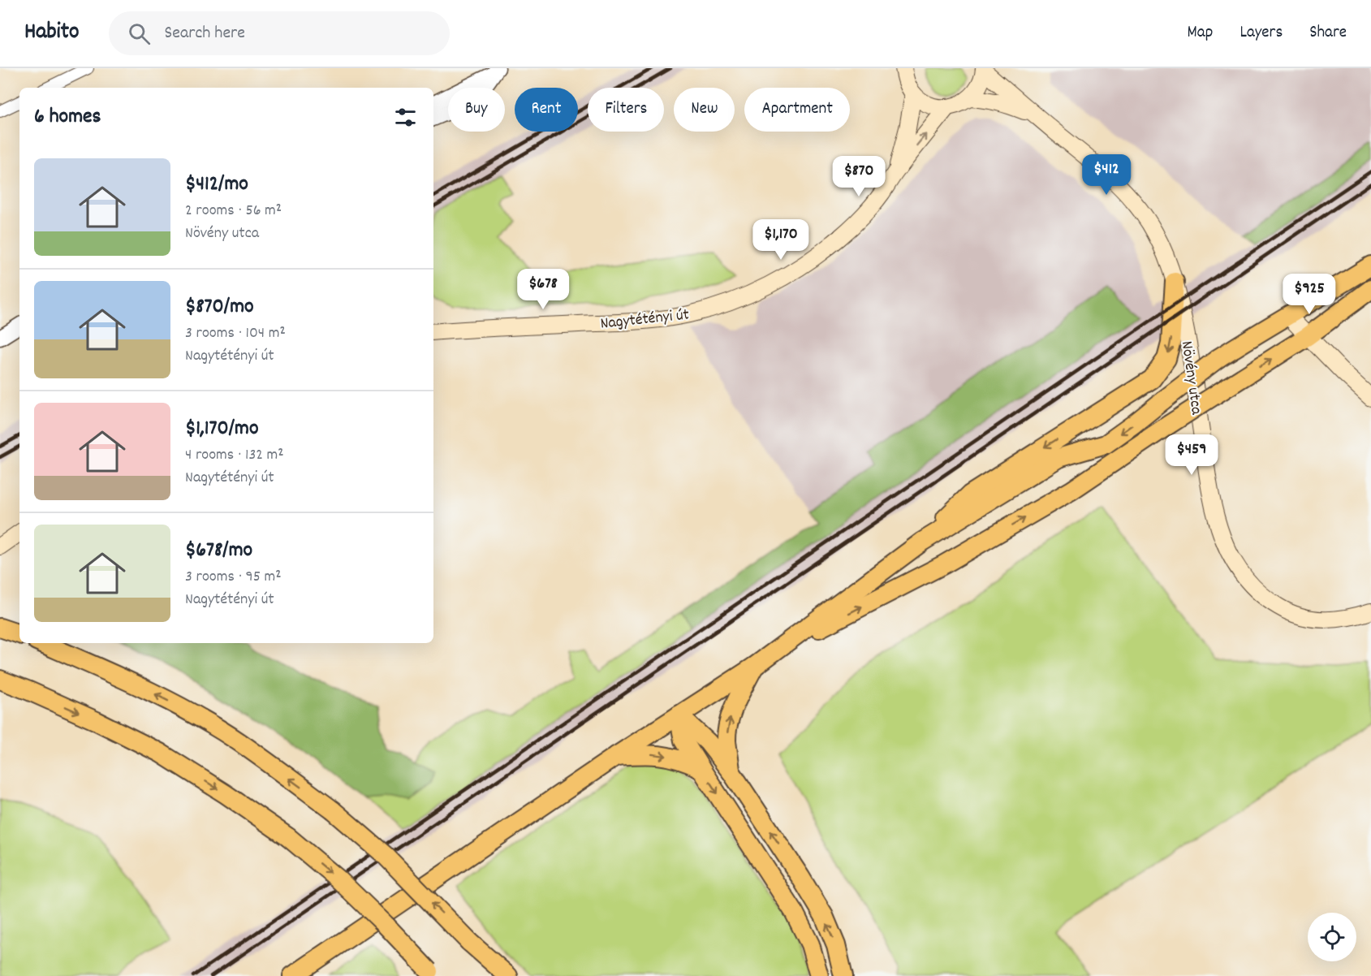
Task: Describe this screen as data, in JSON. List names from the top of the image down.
{
  "streets": {
    "main road": ["Nagytétényi út", "Növény utca"]
  },
  "crossings": [
    ["Nagytétényi út", "Növény utca"]
  ],
  "page": {
    "header": "Habito",
    "search": "Search here",
    "nav": ["Map", "Layers", "Share"],
    "chip": [
      "Buy",
      "Rent",
      "Filters",
      "New",
      "Apartment"
    ],
    "heading": "6 homes",
    "list": [
      {
        "name": "$412/mo",
        "note": "2 rooms · 56 m² · Növény utca"
      },
      {
        "name": "$870/mo",
        "note": "3 rooms · 104 m² · Nagytétényi út"
      },
      {
        "name": "$1,170/mo",
        "note": "4 rooms · 132 m² · Nagytétényi út"
      },
      {
        "name": "$678/mo",
        "note": "3 rooms · 95 m² · Nagytétényi út"
      }
    ],
    "price": [
      "$412",
      "$870",
      "$1,170",
      "$678",
      "$925",
      "$459"
    ]
  }
}
